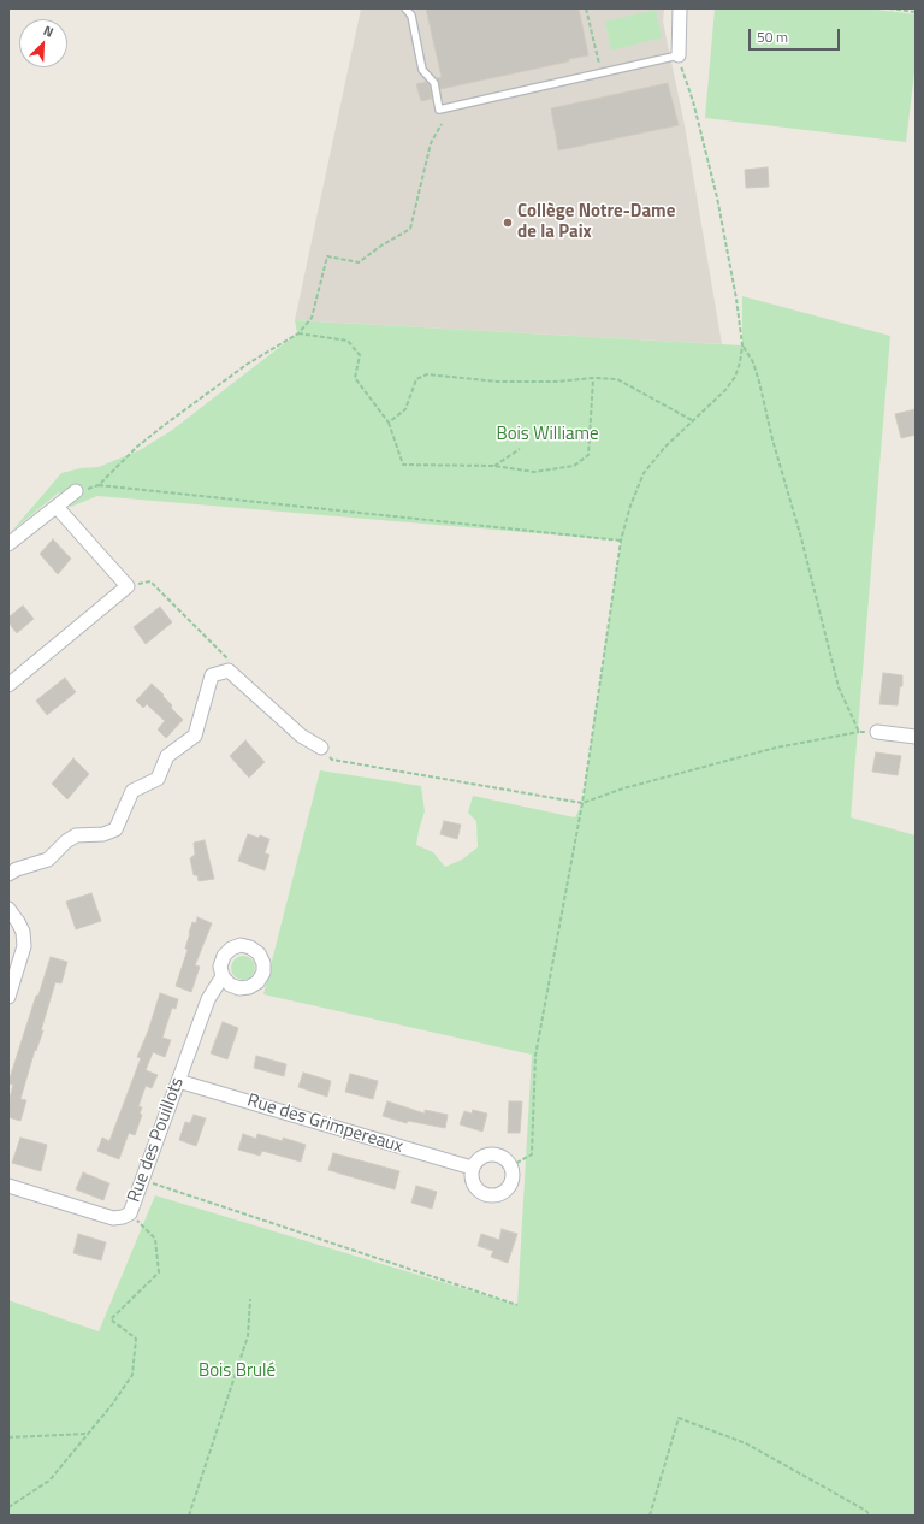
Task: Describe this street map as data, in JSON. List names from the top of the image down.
{
  "streets": {
    "street": ["Rue des Grimpereaux", "Rue des Pouillots"]
  },
  "crossings": [
    ["Rue des Grimpereaux", "Rue des Pouillots"]
  ],
  "parks": ["Bois Williame", "Bois Brulé"],
  "places": ["Collège Notre-Dame de la Paix"],
  "scale_bar": "50 m",
  "north": "top right"
}
